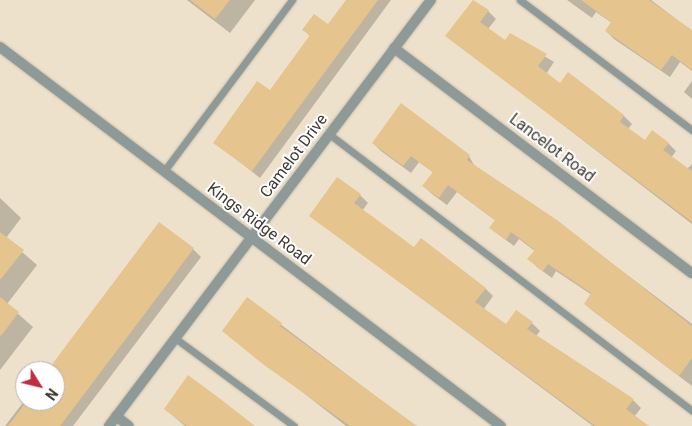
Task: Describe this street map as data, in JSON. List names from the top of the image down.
{
  "streets": {
    "street": ["Lancelot Road", "Camelot Drive", "Kings Ridge Road"]
  },
  "crossings": [
    ["Lancelot Road", "Camelot Drive"],
    ["Camelot Drive", "Kings Ridge Road"]
  ],
  "north": "bottom right"
}
